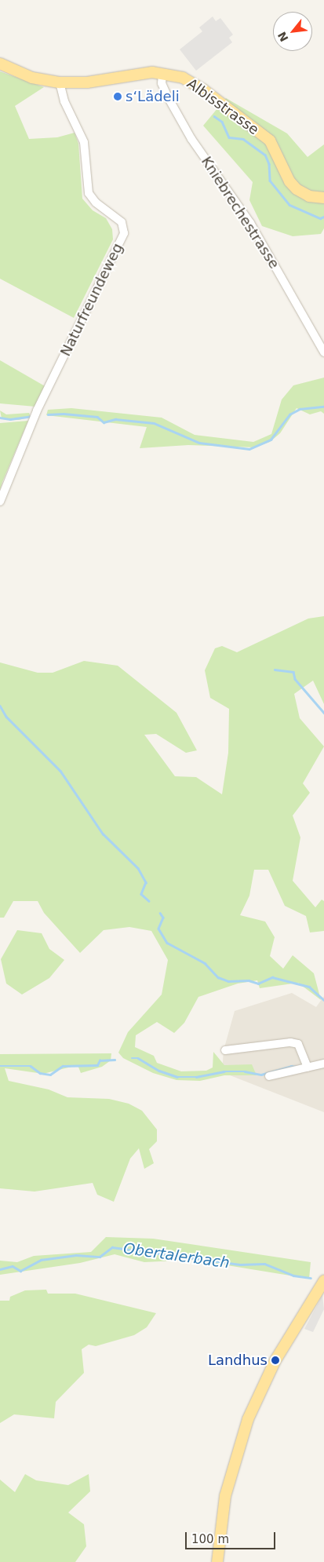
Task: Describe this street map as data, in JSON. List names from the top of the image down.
{
  "streets": {
    "main road": ["Albisstrasse"],
    "street": ["Kniebrechestrasse", "Naturfreundeweg"]
  },
  "crossings": [
    ["Albisstrasse", "Kniebrechestrasse"],
    ["Albisstrasse", "Naturfreundeweg"]
  ],
  "water": ["Obertalerbach"],
  "places": ["s‘Lädeli", "Landhus"],
  "scale_bar": "100 m",
  "north": "bottom left"
}
